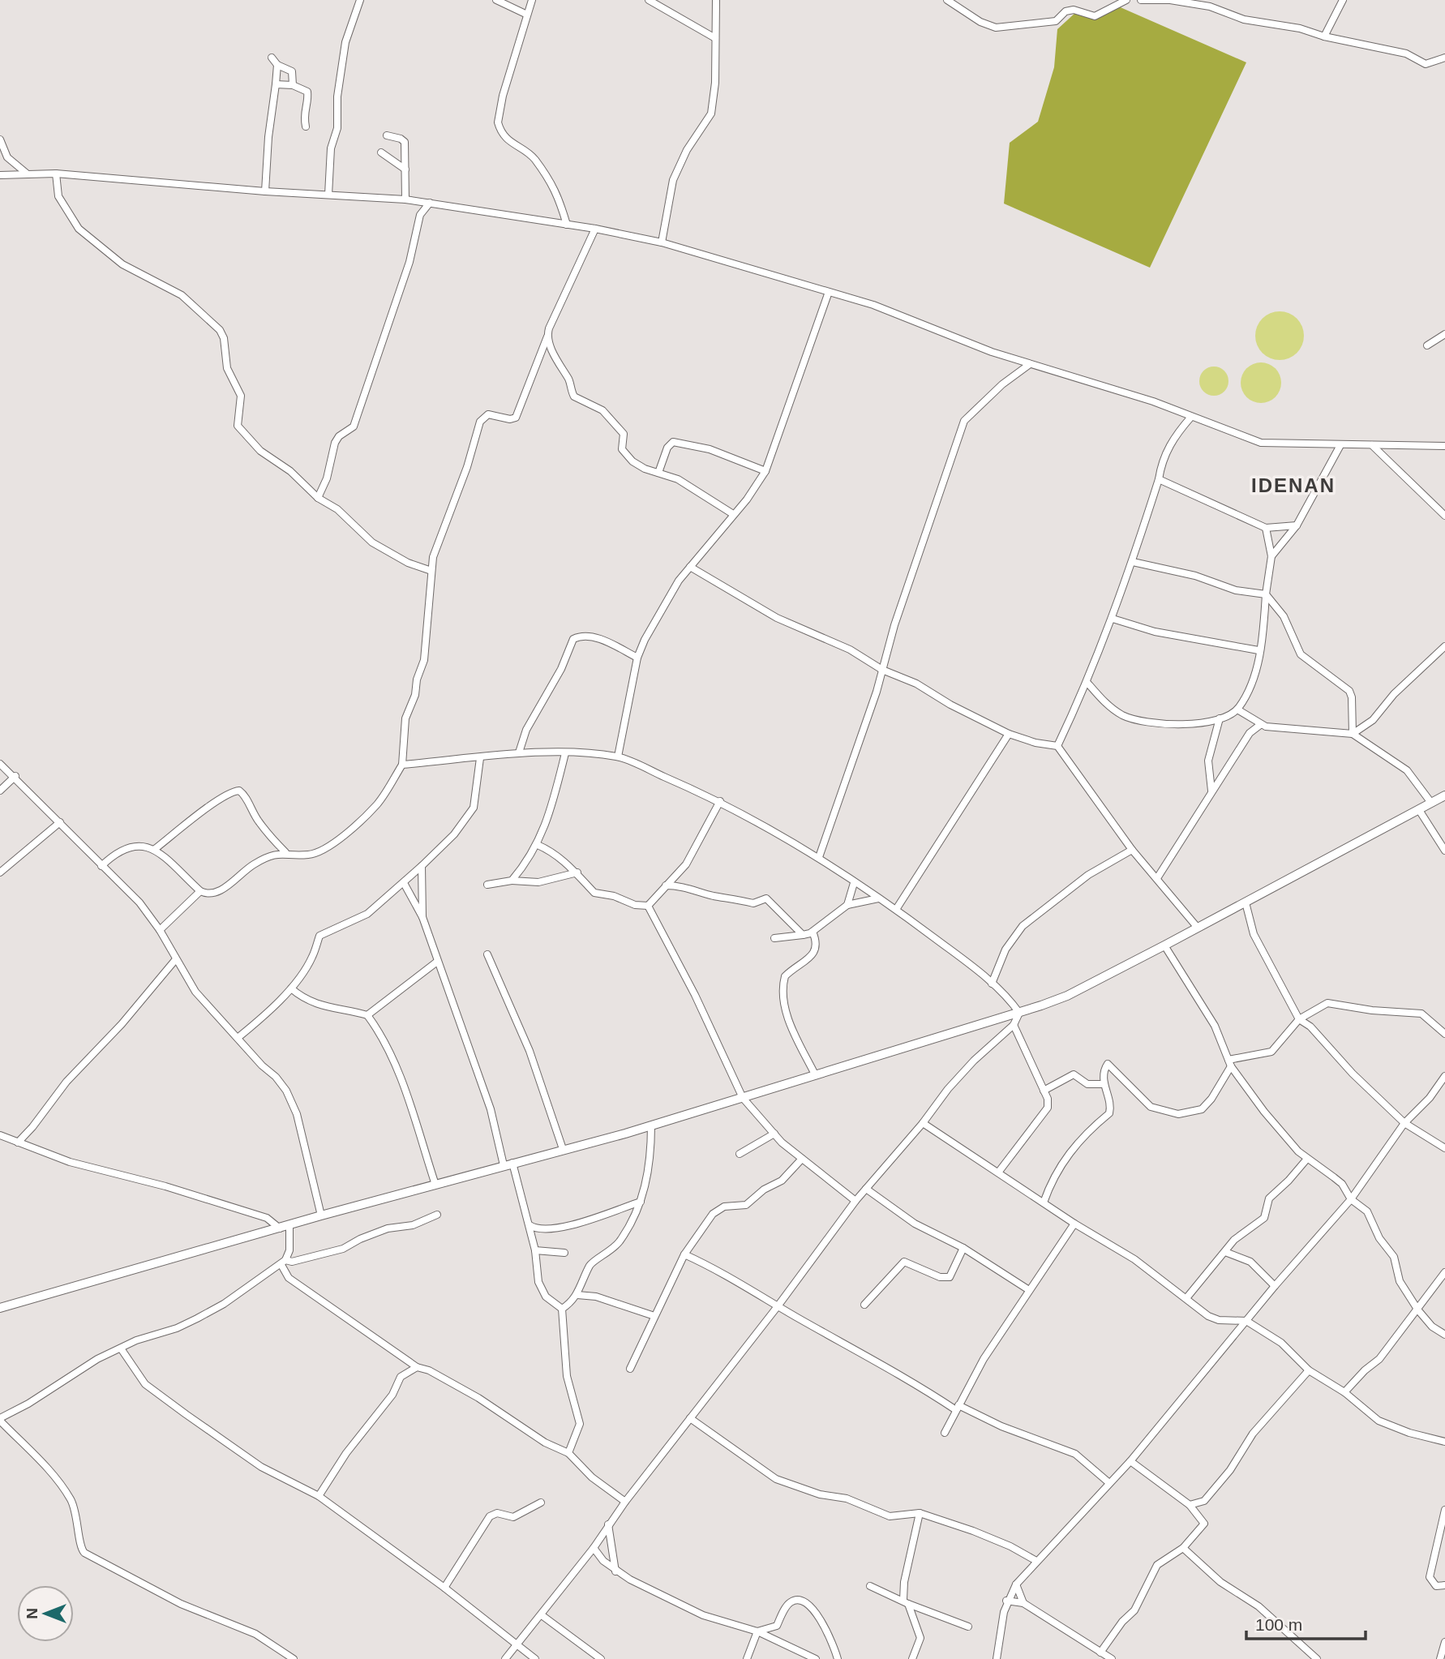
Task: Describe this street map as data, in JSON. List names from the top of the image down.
{
  "districts": ["IDENAN"],
  "scale_bar": "100 m",
  "north": "left"
}
